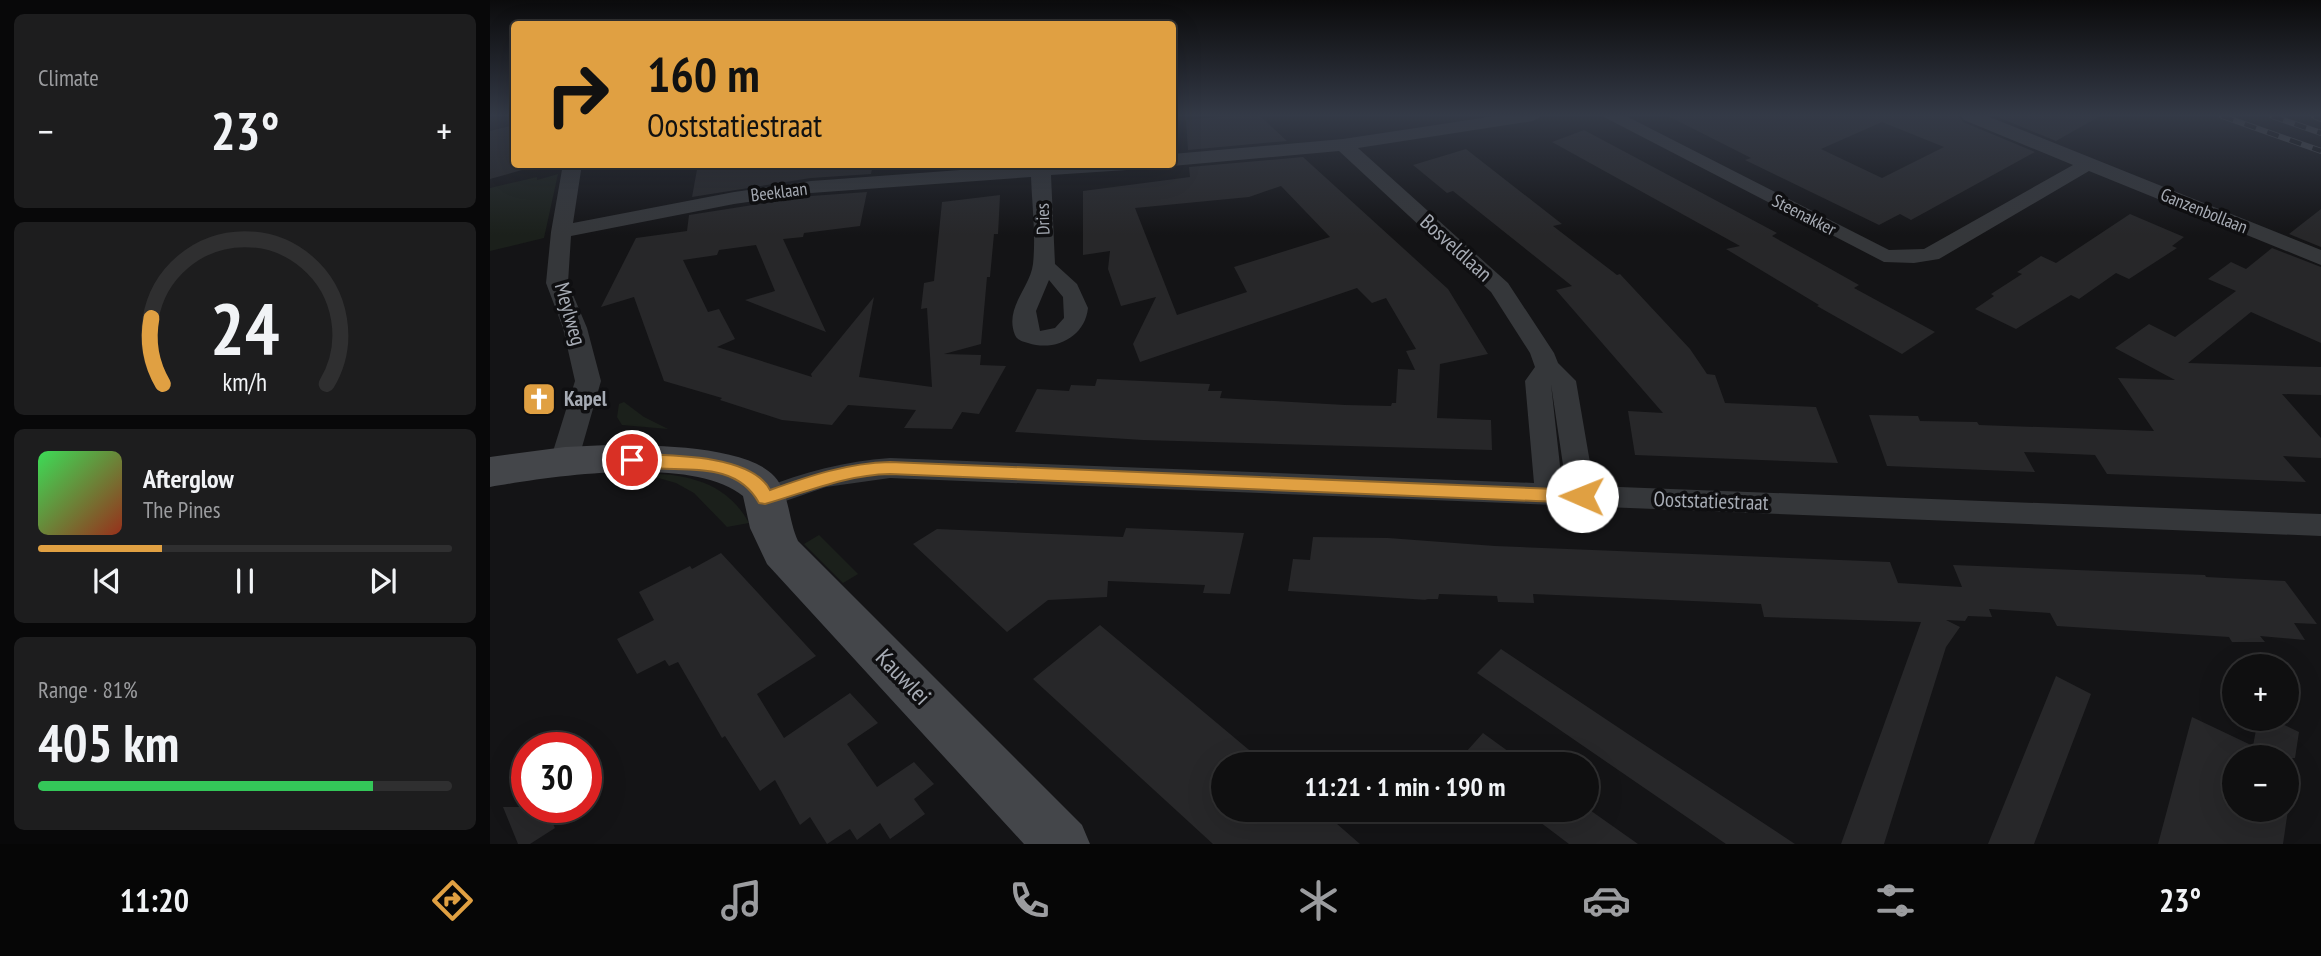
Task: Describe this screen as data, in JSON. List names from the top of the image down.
{
  "streets": {
    "street": [
      "Beeklaan",
      "Ganzenbollaan",
      "Steenakker",
      "Dries",
      "Bosveldlaan",
      "Meylweg",
      "Ooststatiestraat",
      "Kauwlei"
    ]
  },
  "crossings": [
    ["Beeklaan", "Dries"],
    ["Beeklaan", "Meylweg"],
    ["Bosveldlaan", "Ooststatiestraat"],
    ["Ooststatiestraat", "Kauwlei"]
  ],
  "places": {
    "church": ["Kapel"]
  },
  "page": {
    "tile": [
      "Climate",
      ["Range · 81%", "405 km"]
    ],
    "turn": ["160 m", "Ooststatiestraat"],
    "heat": ["−", "23°", "+"],
    "song": ["Afterglow", "The Pines"],
    "map_buttons": ["+", "−"],
    "limit": "30",
    "trip": "11:21 · 1 min · 190 m",
    "tabs": ["11:20", "23°"],
    "gauge": ["24", "km/h"]
  }
}
